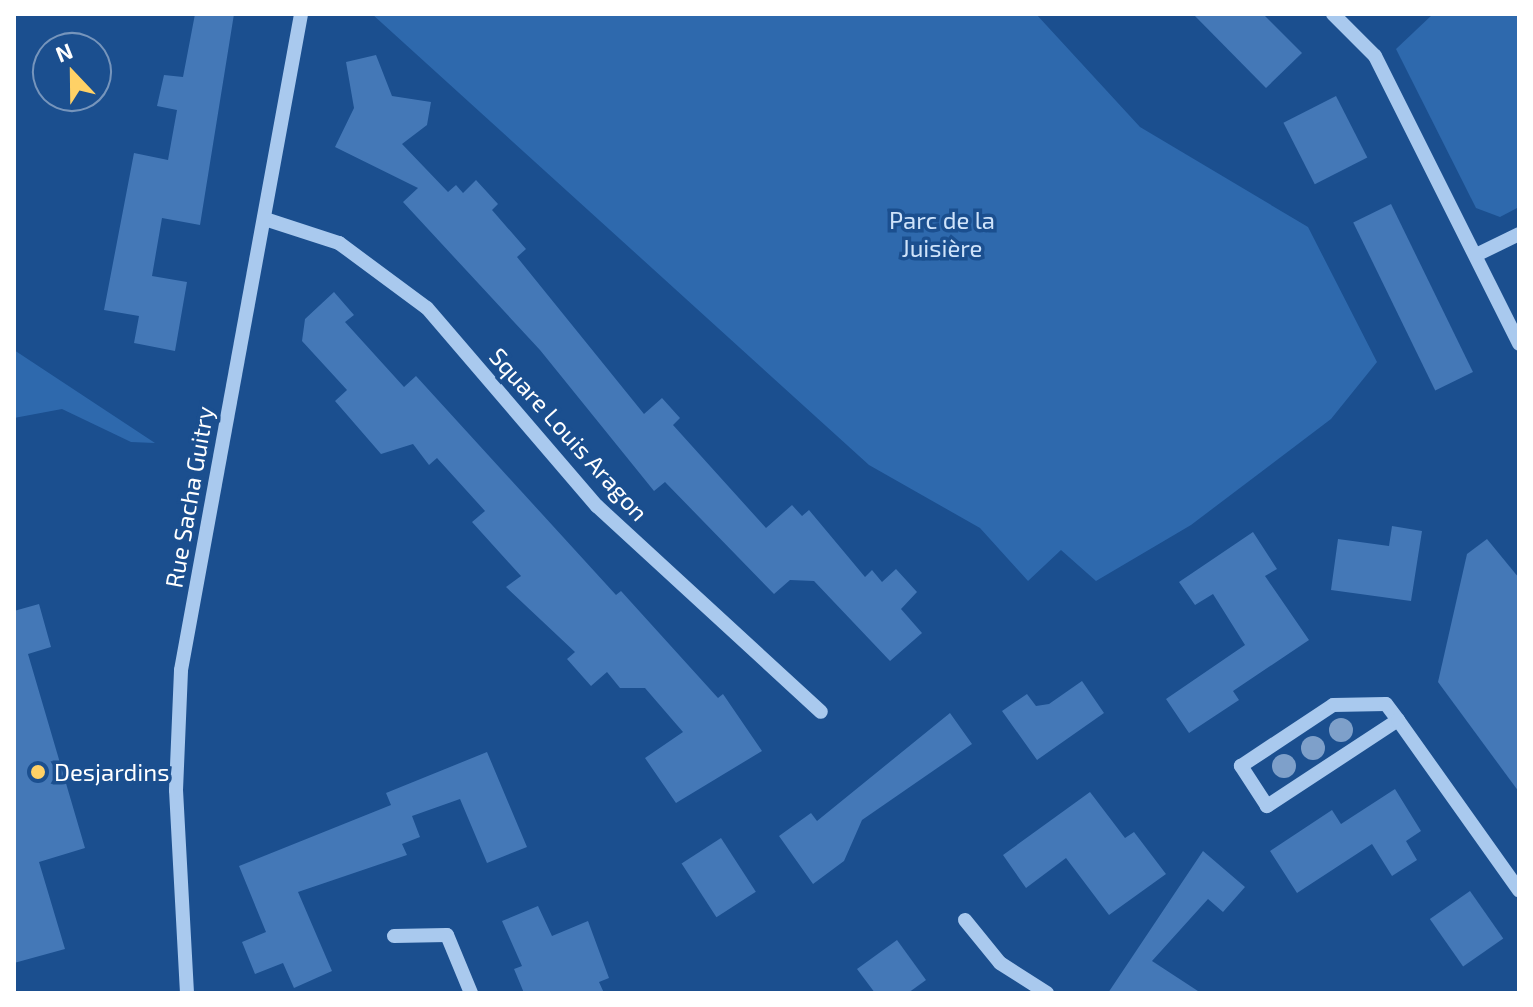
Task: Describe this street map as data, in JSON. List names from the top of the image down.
{
  "streets": {
    "street": ["Square Louis Aragon", "Rue Sacha Guitry"]
  },
  "crossings": [
    ["Square Louis Aragon", "Rue Sacha Guitry"]
  ],
  "parks": ["Parc de la Juisière"],
  "places": ["Desjardins"],
  "north": "top"
}
